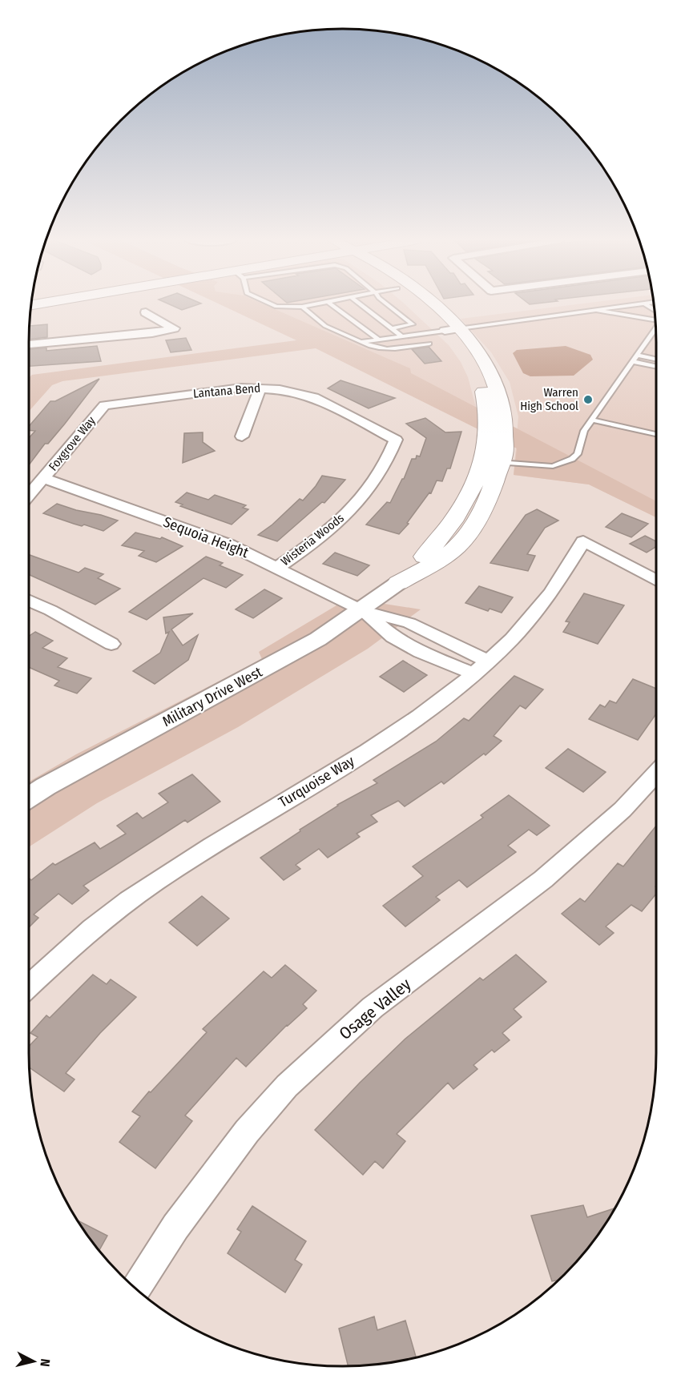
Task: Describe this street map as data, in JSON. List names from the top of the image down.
{
  "streets": {
    "main road": ["Military Drive West"],
    "street": [
      "Lantana Bend",
      "Foxgrove Way",
      "Sequoia Height",
      "Wisteria Woods",
      "Turquoise Way",
      "Osage Valley"
    ]
  },
  "crossings": [
    ["Lantana Bend", "Foxgrove Way"],
    ["Lantana Bend", "Wisteria Woods"],
    ["Foxgrove Way", "Sequoia Height"],
    ["Sequoia Height", "Wisteria Woods"],
    ["Sequoia Height", "Military Drive West"],
    ["Sequoia Height", "Turquoise Way"]
  ],
  "places": ["Warren High School"],
  "north": "right"
}
